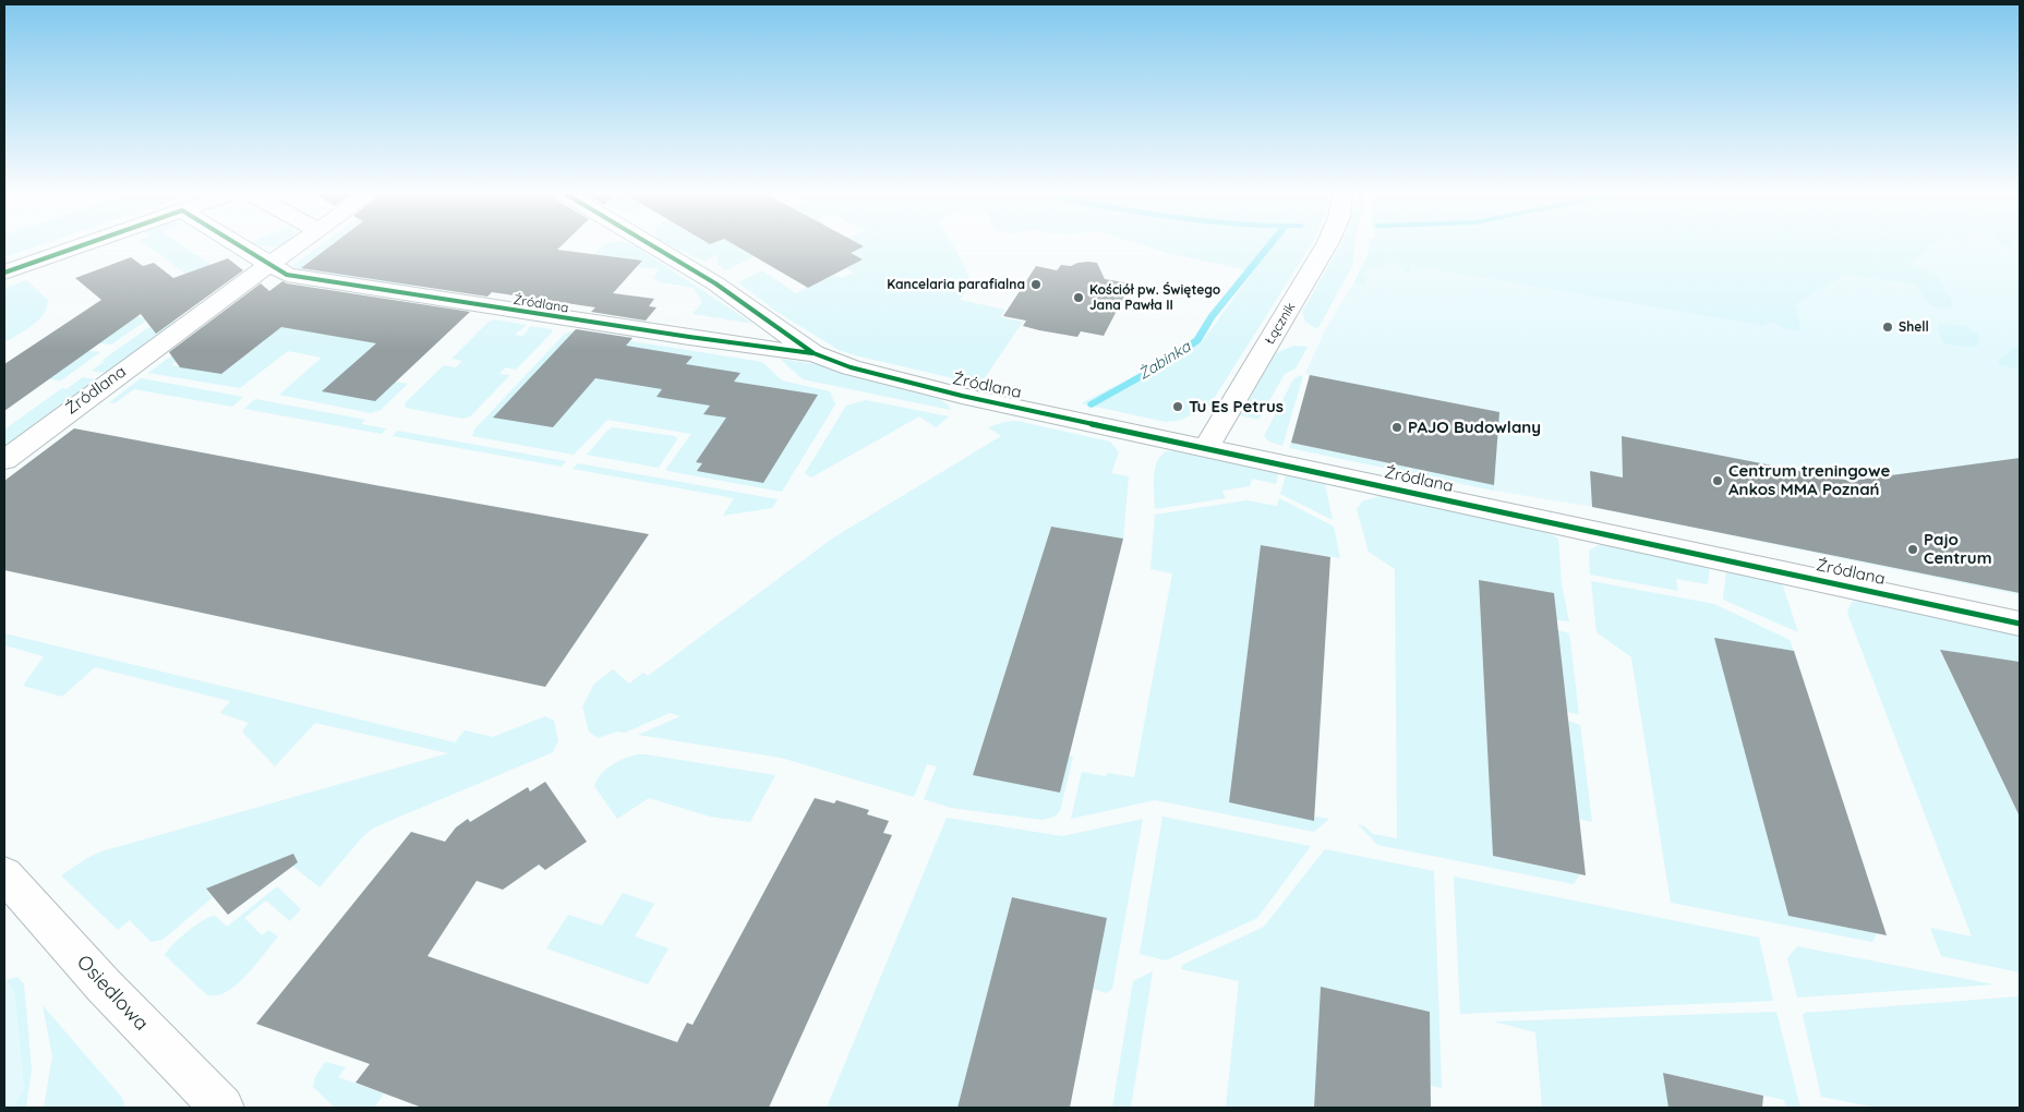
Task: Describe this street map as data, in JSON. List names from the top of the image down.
{
  "streets": {
    "street": ["Źródlana", "Łącznik", "Osiedlowa"]
  },
  "crossings": [
    ["Źródlana", "Łącznik"]
  ],
  "water": ["Żabinka"],
  "places": [
    "Kancelaria parafialna",
    "Kościół pw. Świętego Jana Pawła II",
    "Shell",
    "Tu Es Petrus",
    "PAJO Budowlany",
    "Centrum treningowe Ankos MMA Poznań",
    "Pajo Centrum"
  ]
}
